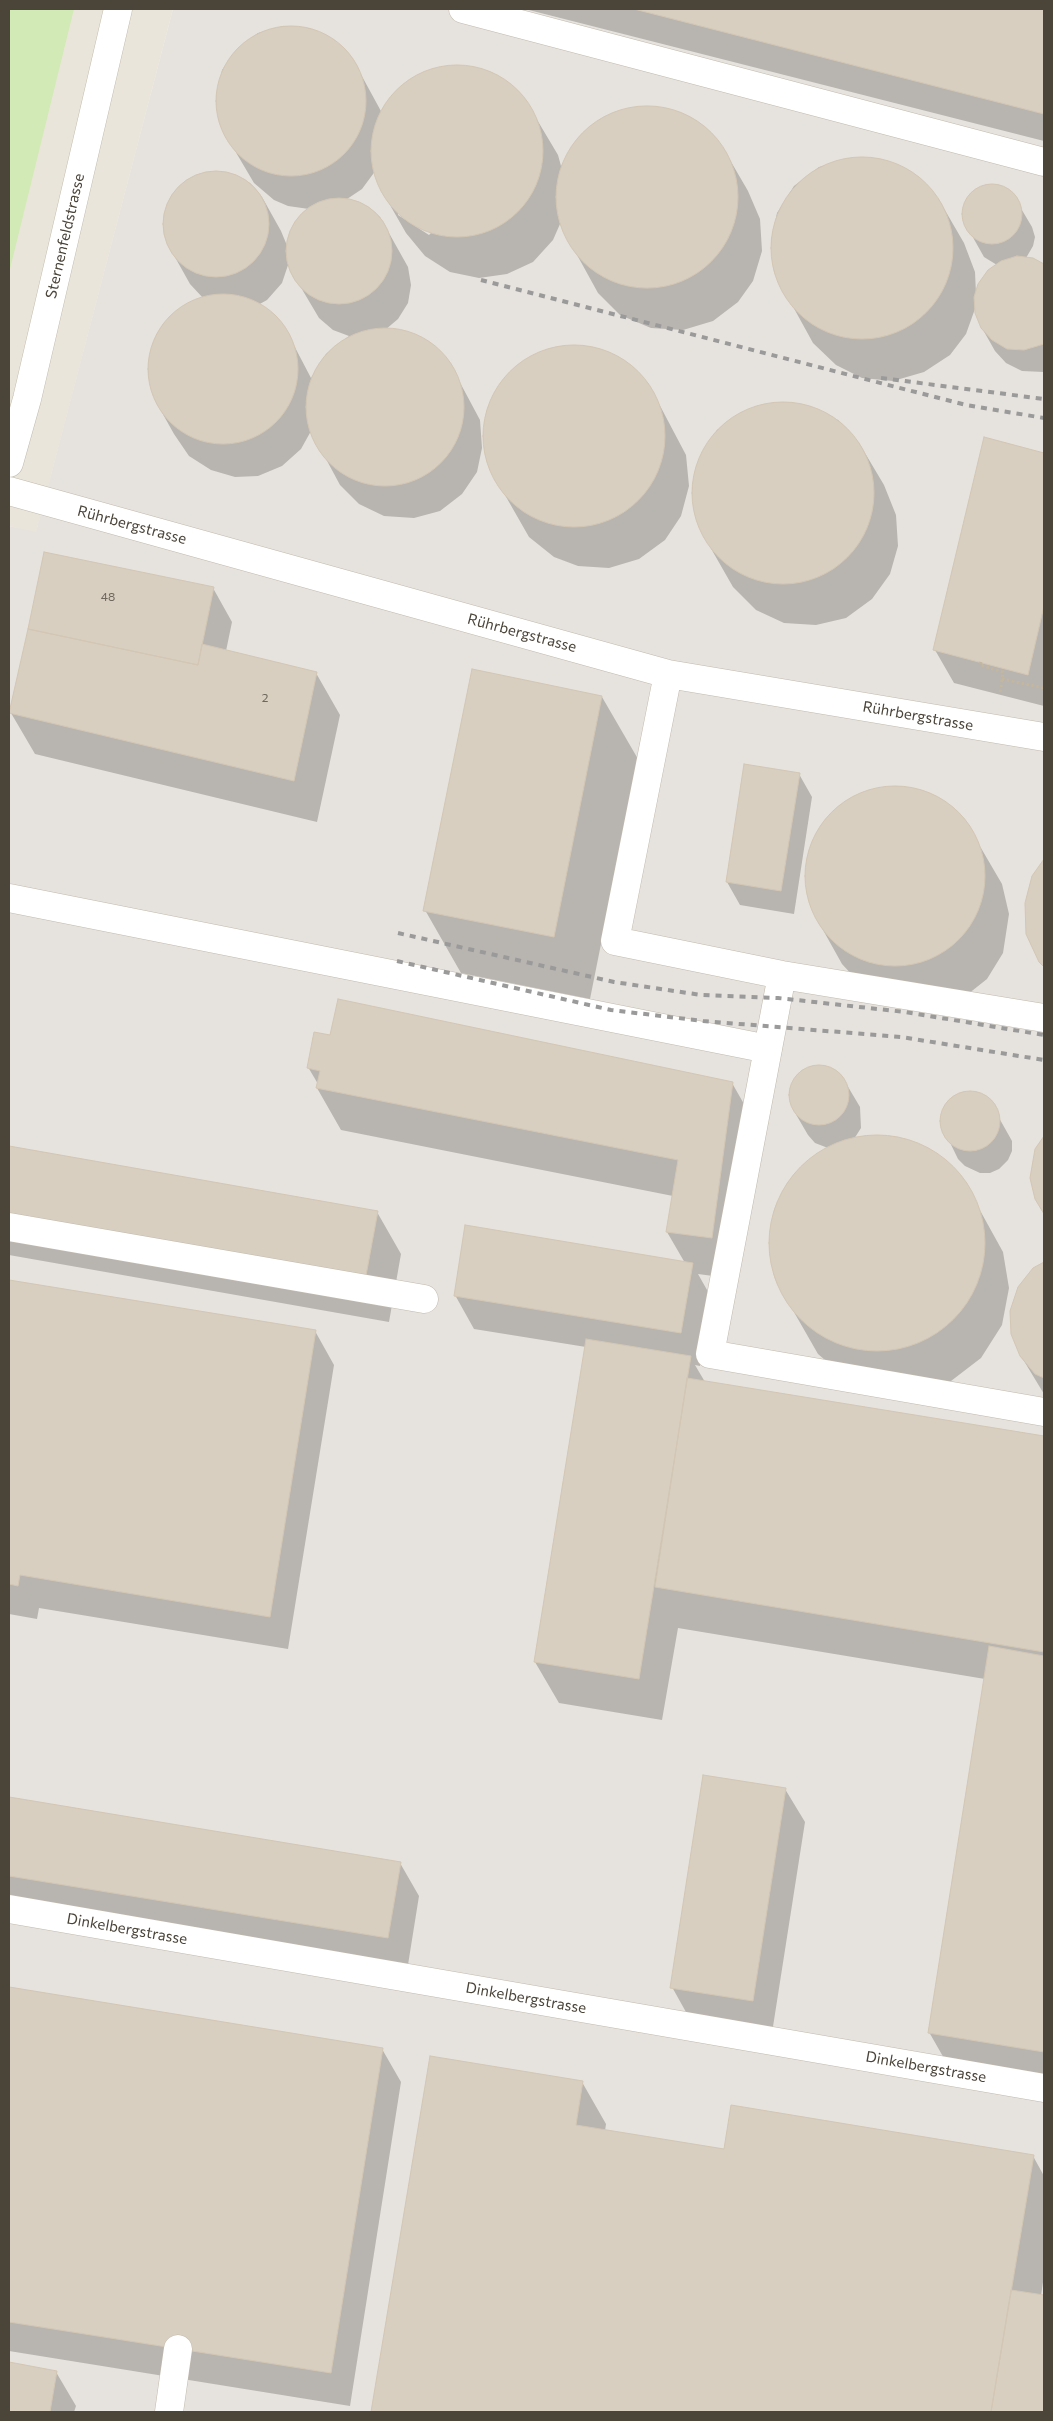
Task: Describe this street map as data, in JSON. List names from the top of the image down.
{
  "streets": {
    "street": ["Sternenfeldstrasse", "Rührbergstrasse", "Dinkelbergstrasse"]
  },
  "house_numbers": ["48", "2"]
}
